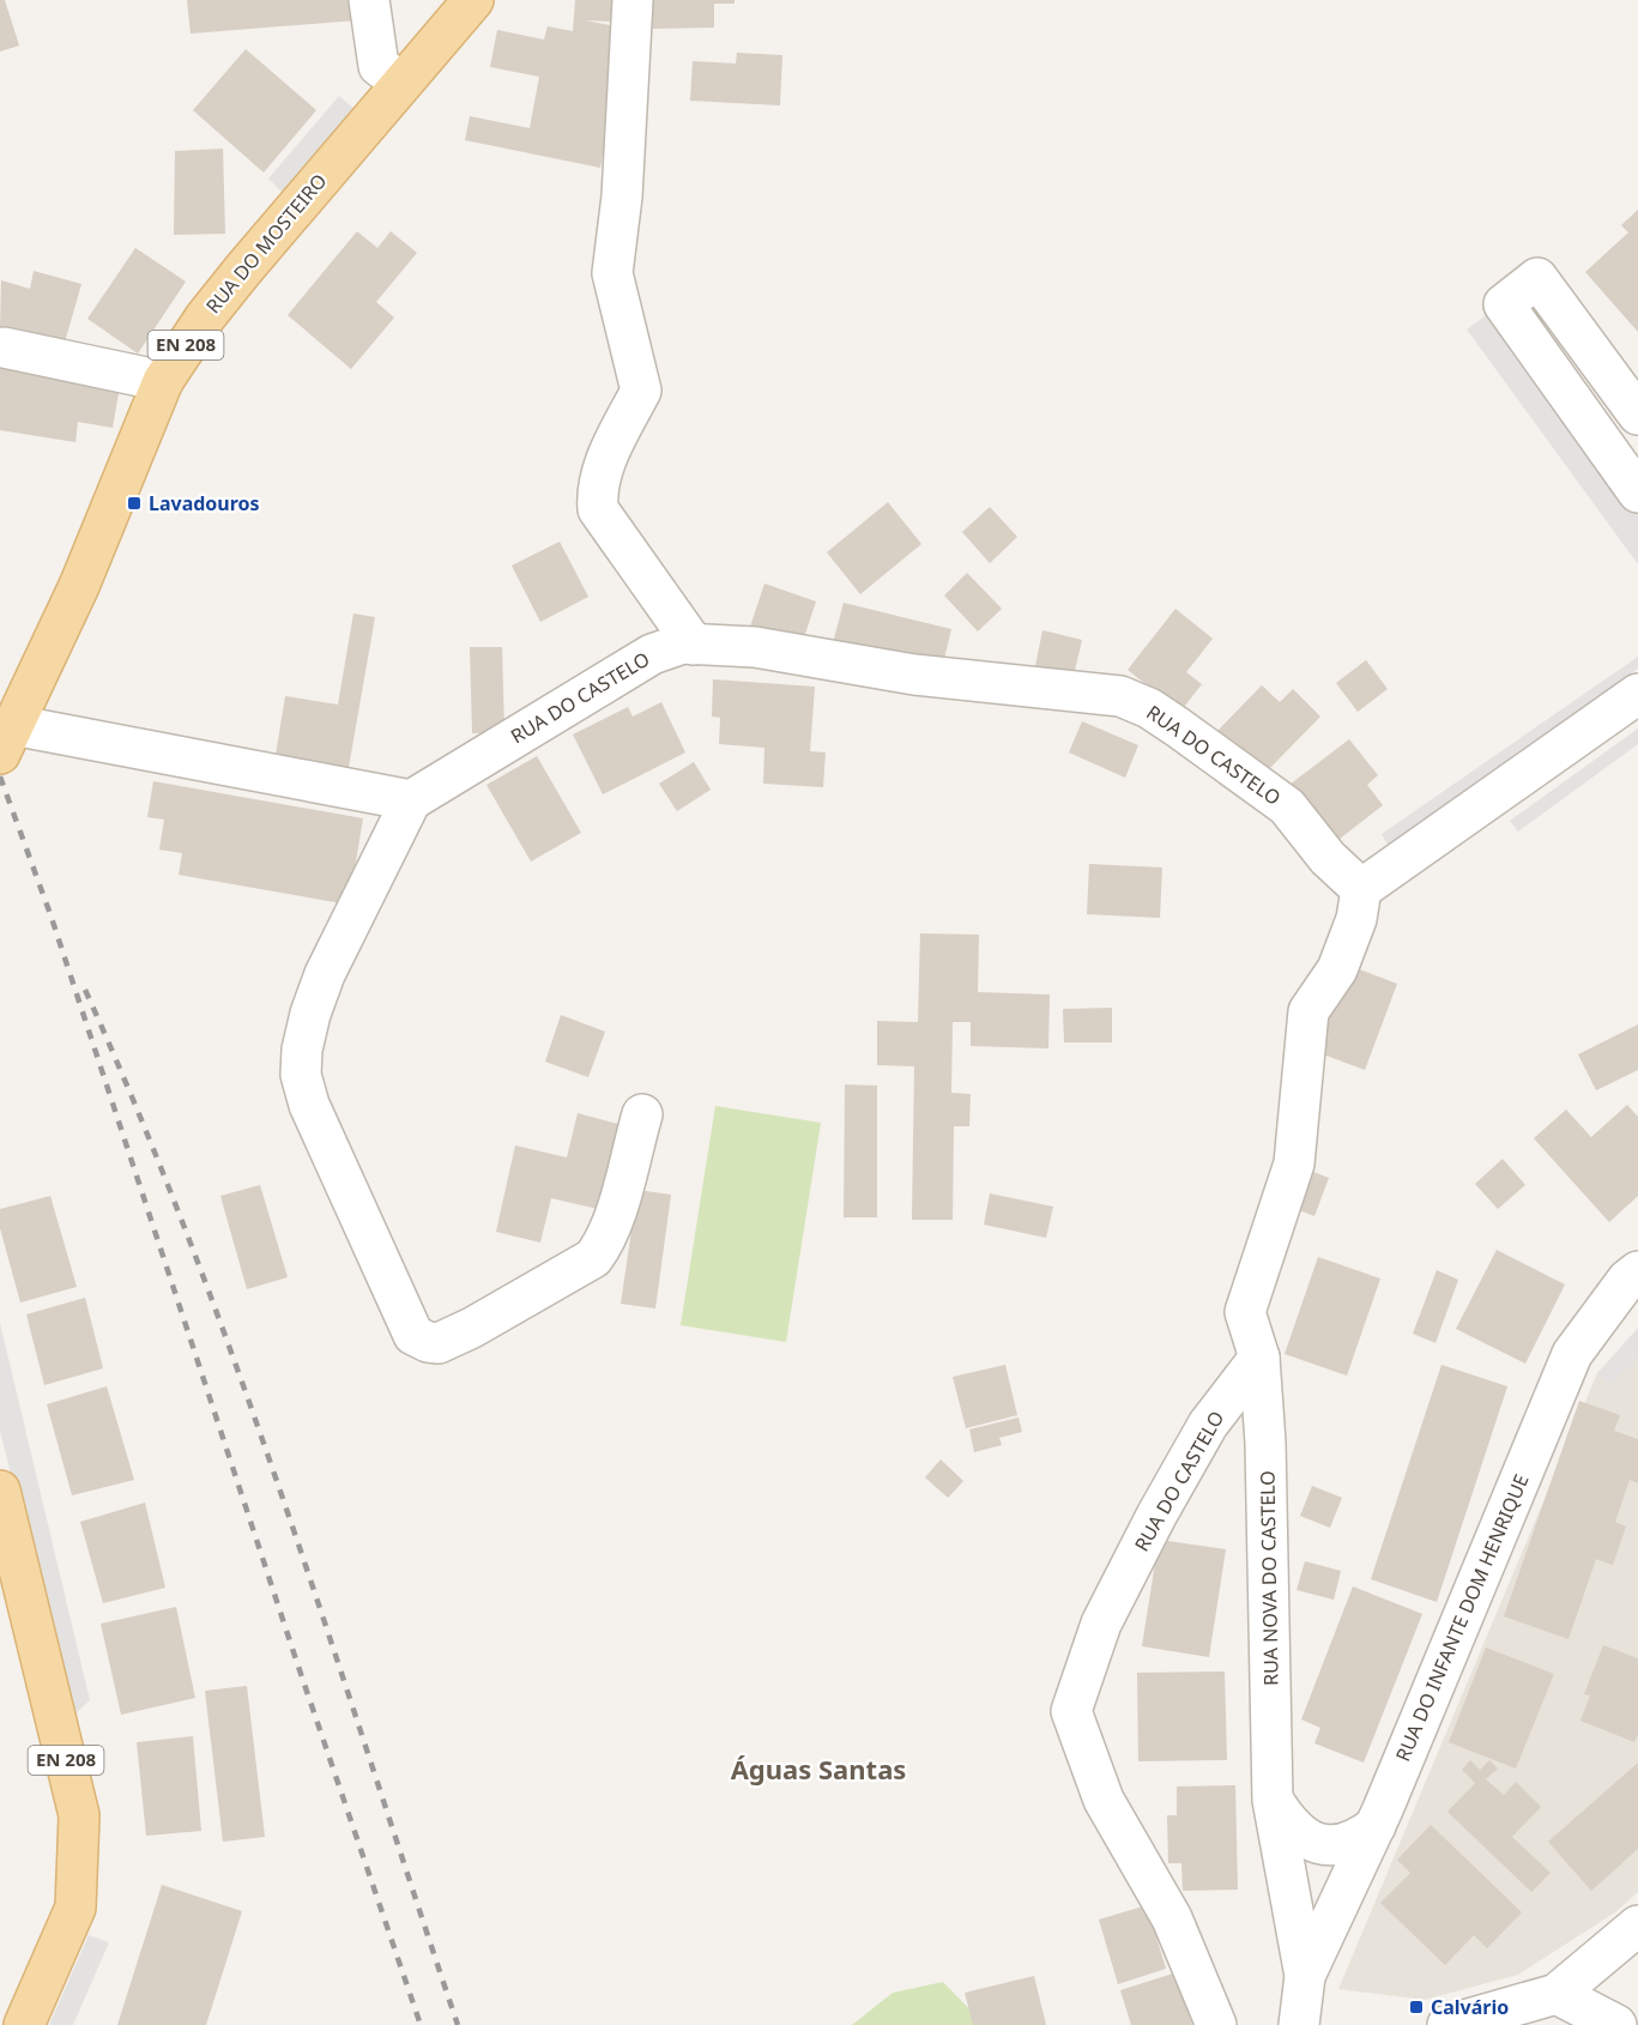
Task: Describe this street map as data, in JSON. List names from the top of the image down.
{
  "streets": {
    "main road": ["RUA DO MOSTEIRO", "EN 208"],
    "street": ["RUA DO CASTELO", "RUA NOVA DO CASTELO", "RUA DO INFANTE DOM HENRIQUE"]
  },
  "crossings": [
    ["RUA DO CASTELO", "RUA NOVA DO CASTELO"],
    ["RUA NOVA DO CASTELO", "RUA DO INFANTE DOM HENRIQUE"]
  ],
  "districts": ["Águas Santas"],
  "places": {
    "transit": ["Lavadouros", "Calvário"]
  }
}
